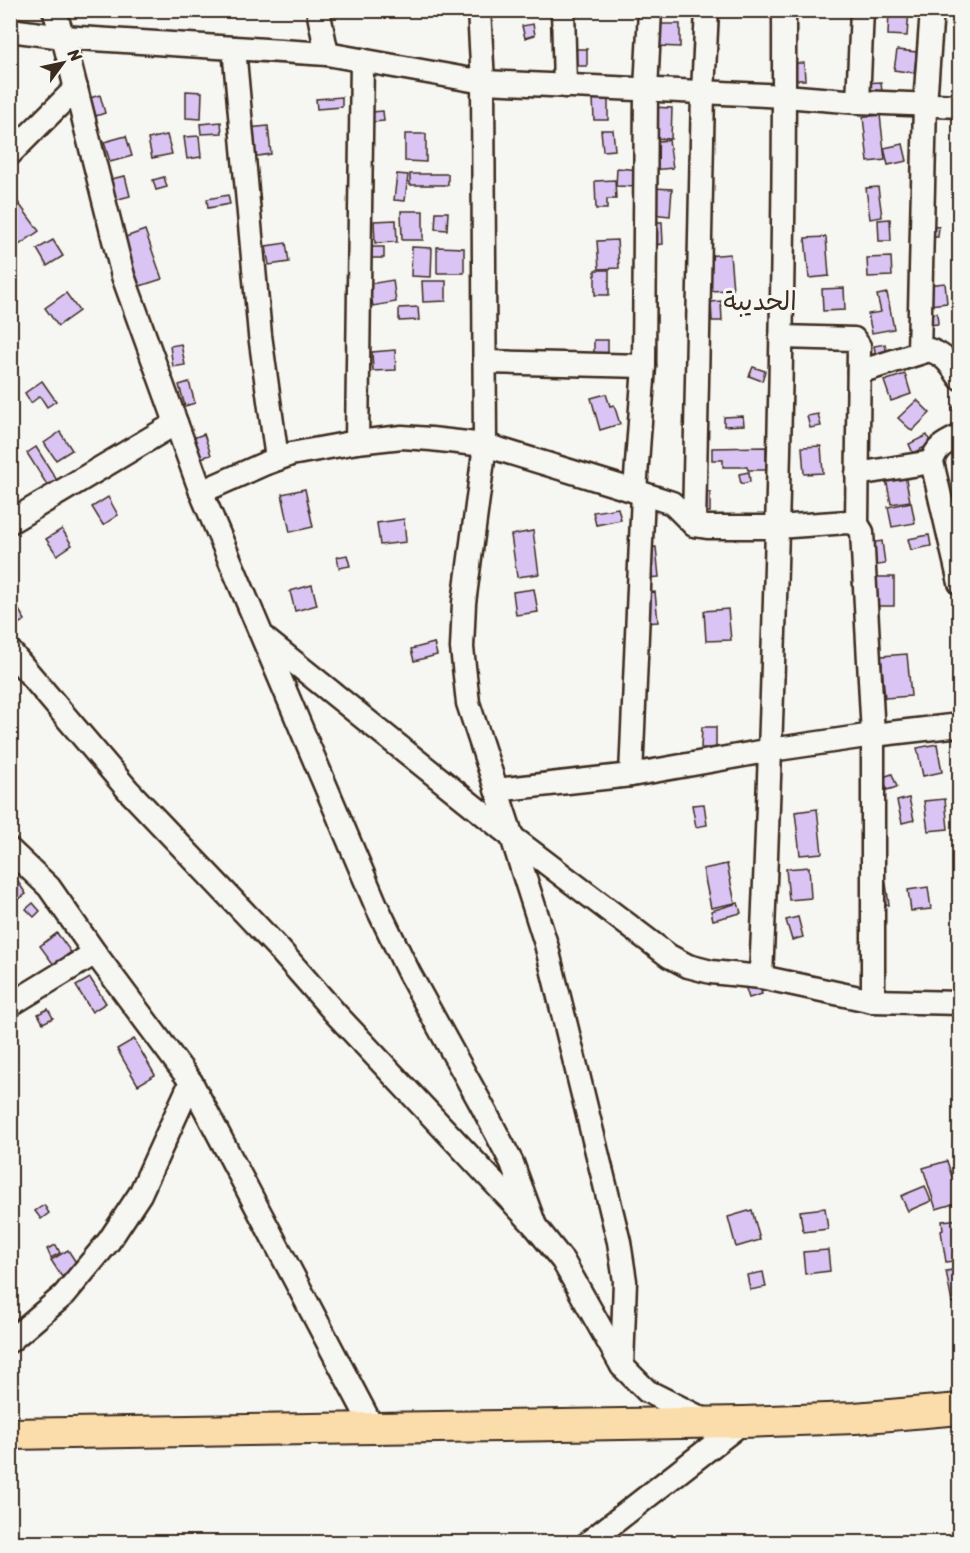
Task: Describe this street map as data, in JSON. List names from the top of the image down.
{
  "districts": ["الحديبة"],
  "north": "top right"
}
